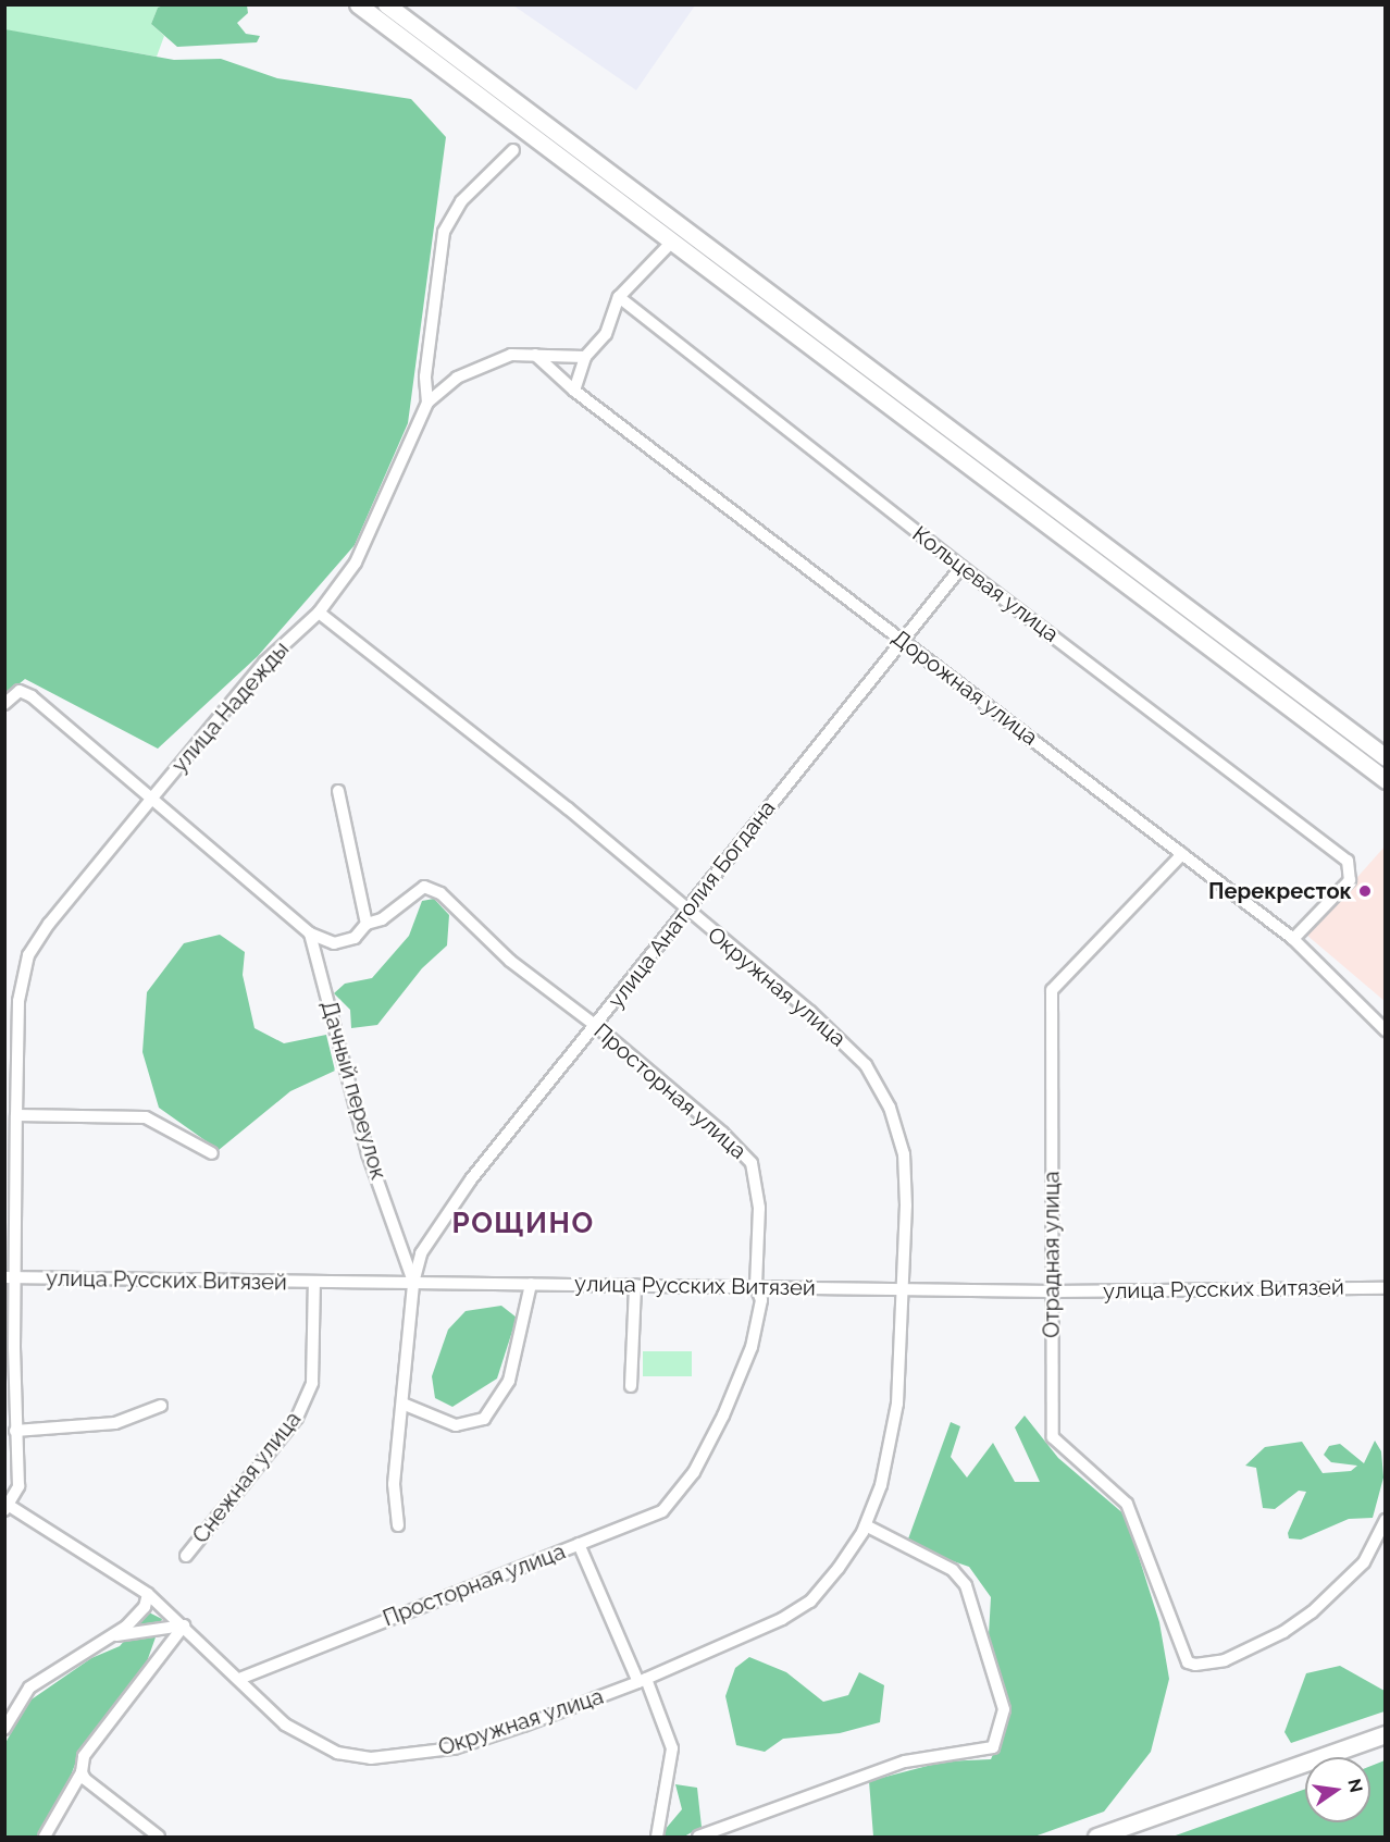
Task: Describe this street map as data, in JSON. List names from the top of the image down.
{
  "streets": {
    "street": [
      "Кольцевая улица",
      "Дорожная улица",
      "улица Надежды",
      "улица Анатолия Богдана",
      "Окружная улица",
      "Дачный переулок",
      "Просторная улица",
      "Отрадная улица",
      "улица Русских Витязей",
      "Снежная улица"
    ]
  },
  "crossings": [
    ["Кольцевая улица", "Дорожная улица"],
    ["Кольцевая улица", "улица Анатолия Богдана"],
    ["Дорожная улица", "улица Надежды"],
    ["Дорожная улица", "улица Анатолия Богдана"],
    ["Дорожная улица", "Отрадная улица"],
    ["улица Надежды", "Окружная улица"],
    ["улица Надежды", "Просторная улица"],
    ["улица Надежды", "улица Русских Витязей"],
    ["улица Анатолия Богдана", "Окружная улица"],
    ["улица Анатолия Богдана", "Дачный переулок"],
    ["улица Анатолия Богдана", "Просторная улица"],
    ["улица Анатолия Богдана", "улица Русских Витязей"],
    ["Окружная улица", "Просторная улица"],
    ["Окружная улица", "улица Русских Витязей"],
    ["Дачный переулок", "Просторная улица"],
    ["Дачный переулок", "улица Русских Витязей"],
    ["Просторная улица", "улица Русских Витязей"],
    ["Отрадная улица", "улица Русских Витязей"],
    ["улица Русских Витязей", "Снежная улица"]
  ],
  "districts": ["РОЩИНО"],
  "places": ["Перекресток"],
  "north": "right"
}
